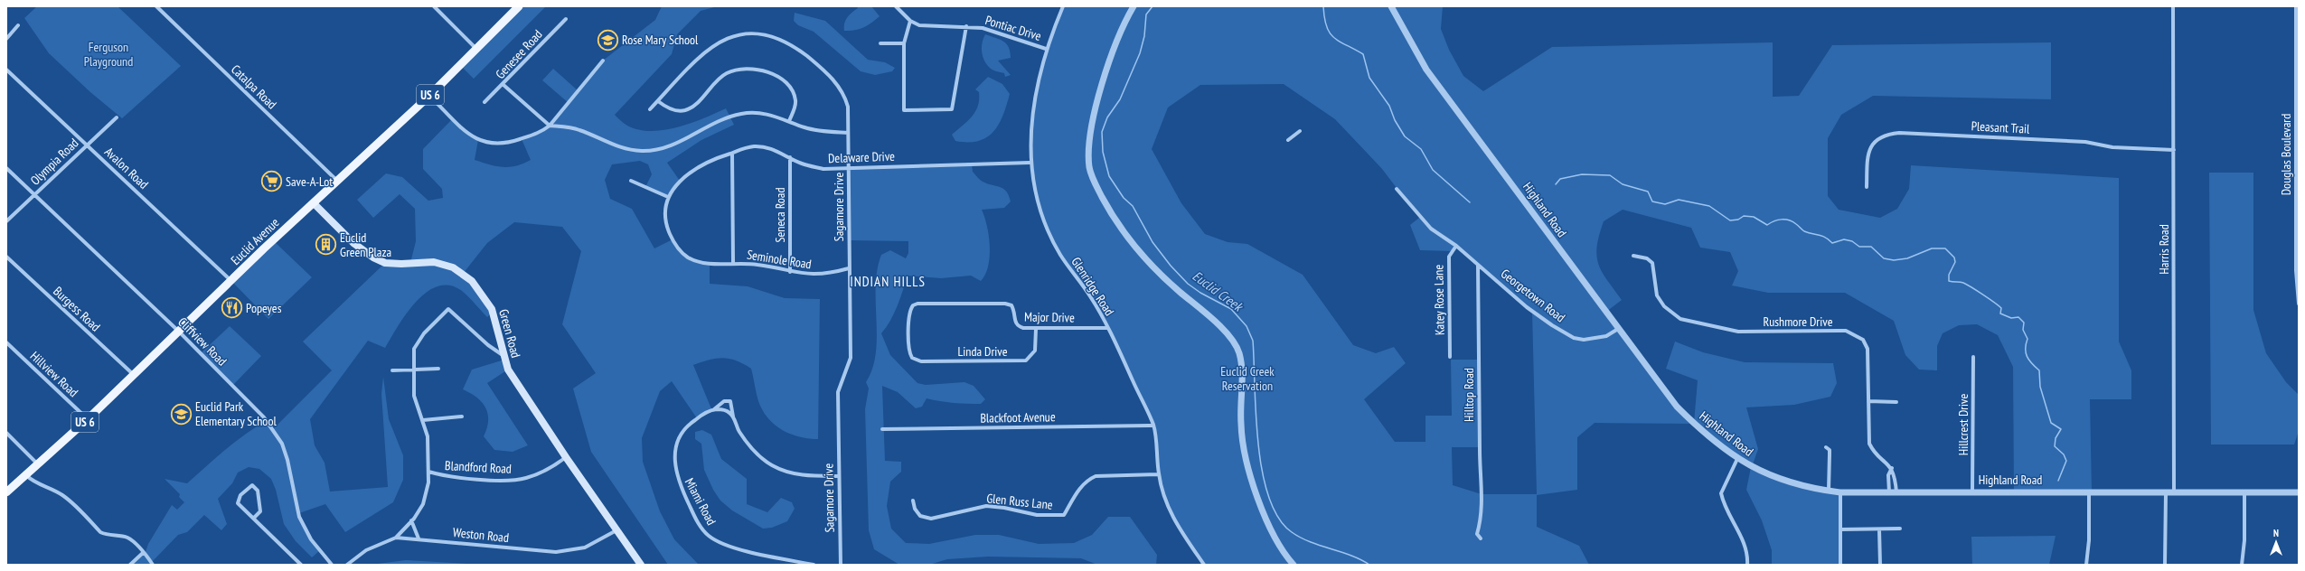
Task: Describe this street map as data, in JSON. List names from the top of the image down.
{
  "streets": {
    "main road": ["US 6", "Euclid Avenue", "Green Road"],
    "street": [
      "Pontiac Drive",
      "Genesee Road",
      "Catalpa Road",
      "Pleasant Trail",
      "Douglas Boulevard",
      "Delaware Drive",
      "Olympia Road",
      "Avalon Road",
      "Sagamore Drive",
      "Highland Road",
      "Seneca Road",
      "Harris Road",
      "Seminole Road",
      "Glenridge Road",
      "Georgetown Road",
      "Katey Rose Lane",
      "Burgess Road",
      "Major Drive",
      "Rushmore Drive",
      "Cliffview Road",
      "Linda Drive",
      "Hillview Road",
      "Hilltop Road",
      "Blackfoot Avenue",
      "Hillcrest Drive",
      "Blandford Road",
      "Miami Road",
      "Glen Russ Lane",
      "Weston Road"
    ]
  },
  "crossings": [
    ["Pontiac Drive", "Glenridge Road"],
    ["Catalpa Road", "Euclid Avenue"],
    ["Pleasant Trail", "Harris Road"],
    ["Delaware Drive", "Sagamore Drive"],
    ["Delaware Drive", "Seneca Road"],
    ["Delaware Drive", "Seminole Road"],
    ["Delaware Drive", "Glenridge Road"],
    ["Olympia Road", "Avalon Road"],
    ["Olympia Road", "Cliffview Road"],
    ["Avalon Road", "Euclid Avenue"],
    ["Sagamore Drive", "Seminole Road"],
    ["Highland Road", "Harris Road"],
    ["Highland Road", "Georgetown Road"],
    ["Highland Road", "Hillcrest Drive"],
    ["Seneca Road", "Seminole Road"],
    ["Euclid Avenue", "Burgess Road"],
    ["Euclid Avenue", "Green Road"],
    ["Euclid Avenue", "Cliffview Road"],
    ["Euclid Avenue", "Hillview Road"],
    ["Glenridge Road", "Major Drive"],
    ["Glenridge Road", "Blackfoot Avenue"],
    ["Glenridge Road", "Glen Russ Lane"],
    ["Georgetown Road", "Katey Rose Lane"],
    ["Georgetown Road", "Hilltop Road"],
    ["Major Drive", "Linda Drive"],
    ["Green Road", "Blandford Road"],
    ["Green Road", "Weston Road"]
  ],
  "districts": ["INDIAN HILLS"],
  "water": ["Euclid Creek"],
  "parks": ["Ferguson Playground", "Euclid Creek Reservation"],
  "places": {
    "school or university": ["Rose Mary School", "Euclid Park Elementary School"],
    "supermarket": ["Save-A-Lot"],
    "building": ["Euclid Green Plaza"],
    "restaurant": ["Popeyes"]
  },
  "north": "top"
}
